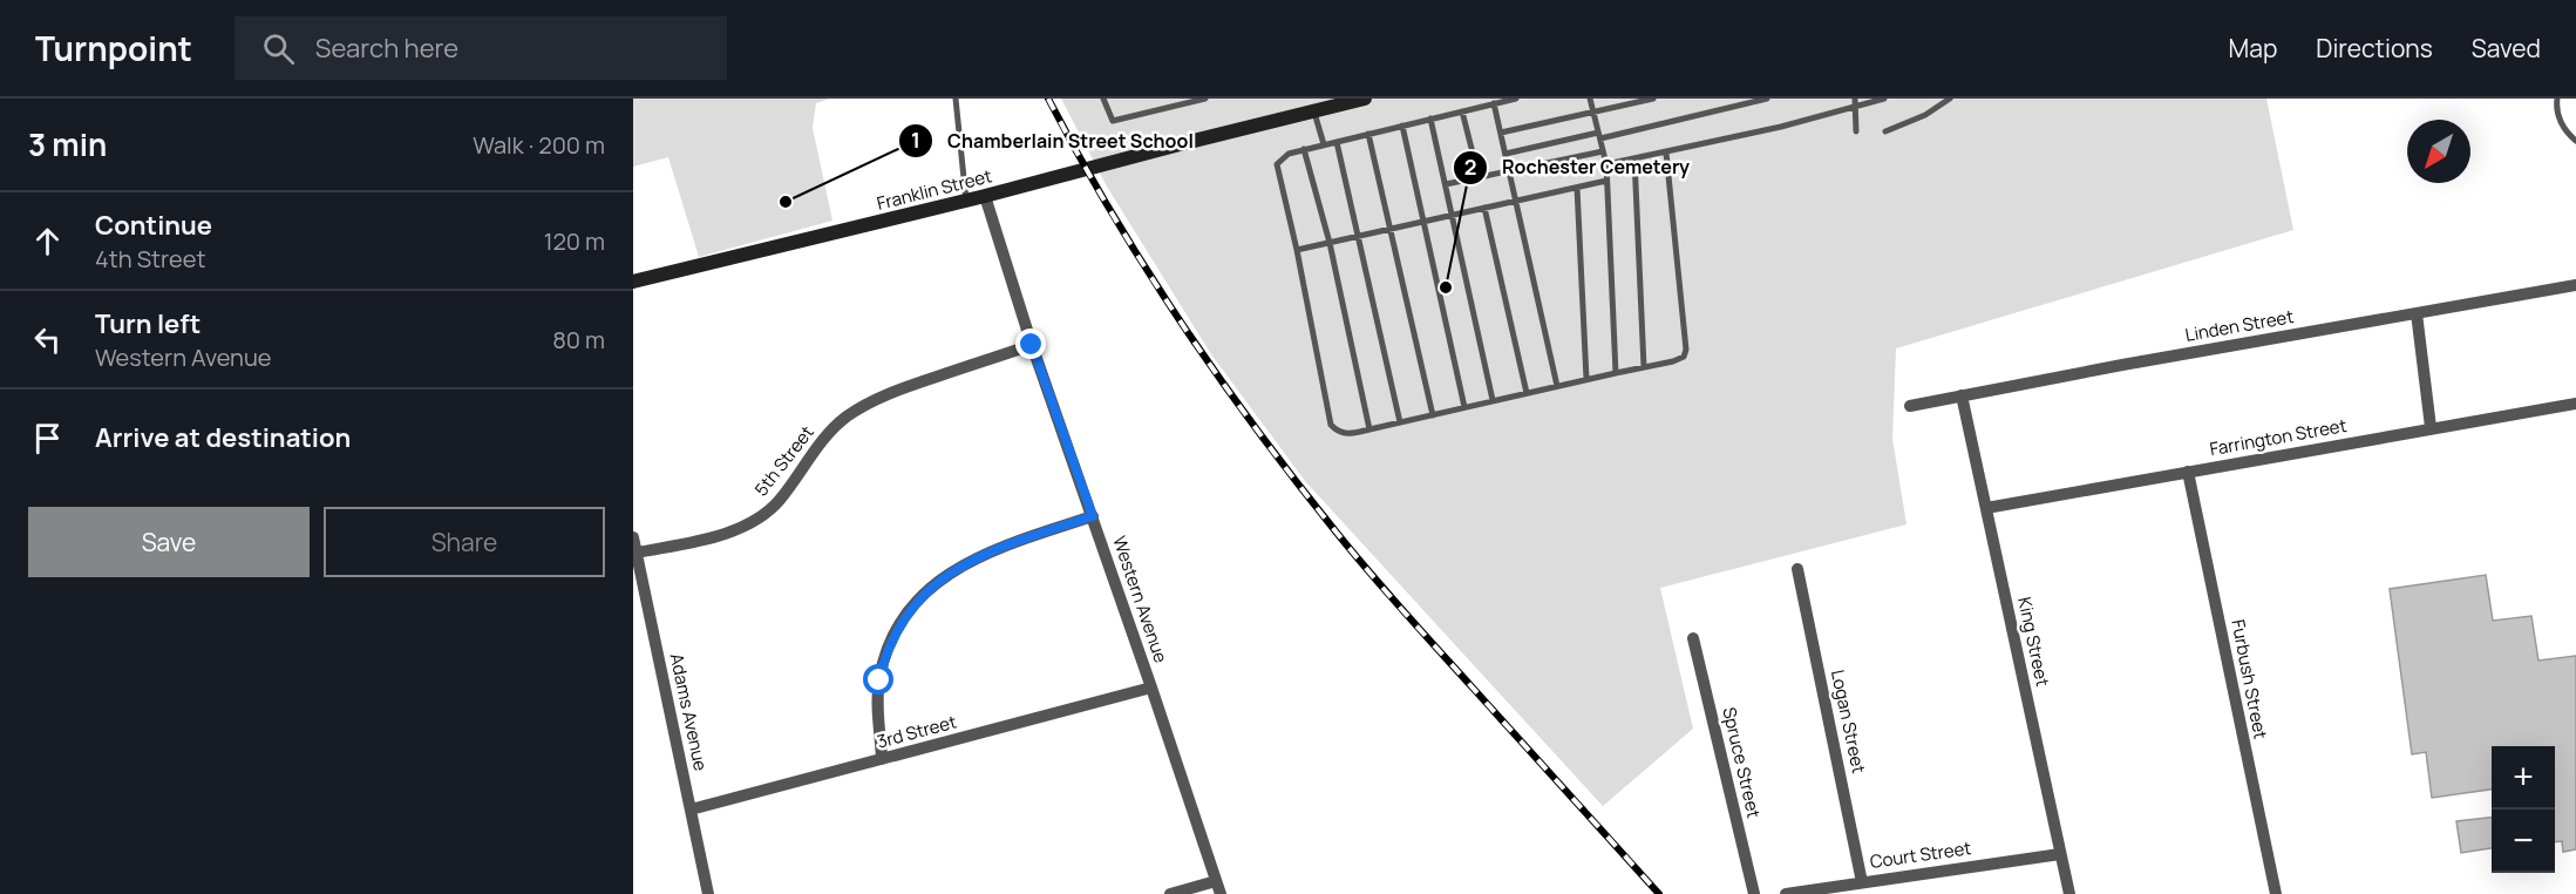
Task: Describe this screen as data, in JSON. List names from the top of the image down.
{
  "streets": {
    "street": [
      "Franklin Street",
      "Linden Street",
      "Farrington Street",
      "5th Street",
      "Western Avenue",
      "King Street",
      "Furbush Street",
      "Adams Avenue",
      "Logan Street",
      "3rd Street",
      "Spruce Street",
      "Court Street"
    ]
  },
  "crossings": [
    ["Franklin Street", "Western Avenue"],
    ["Linden Street", "King Street"],
    ["Farrington Street", "King Street"],
    ["Farrington Street", "Furbush Street"],
    ["5th Street", "Western Avenue"],
    ["5th Street", "Adams Avenue"],
    ["Western Avenue", "3rd Street"],
    ["King Street", "Court Street"],
    ["Adams Avenue", "3rd Street"],
    ["Logan Street", "Court Street"]
  ],
  "places": ["Chamberlain Street School", "Rochester Cemetery"],
  "north": "bottom left",
  "page": {
    "header": "Turnpoint",
    "search": "Search here",
    "nav": ["Map", "Directions", "Saved"],
    "heading": ["3 min", "Walk · 200 m"],
    "list": [
      ["Continue", "4th Street", "120 m"],
      ["Turn left", "Western Avenue", "80 m"],
      "Arrive at destination"
    ],
    "buttons": ["Save", "Share"],
    "map_buttons": ["+", "−"]
  }
}
